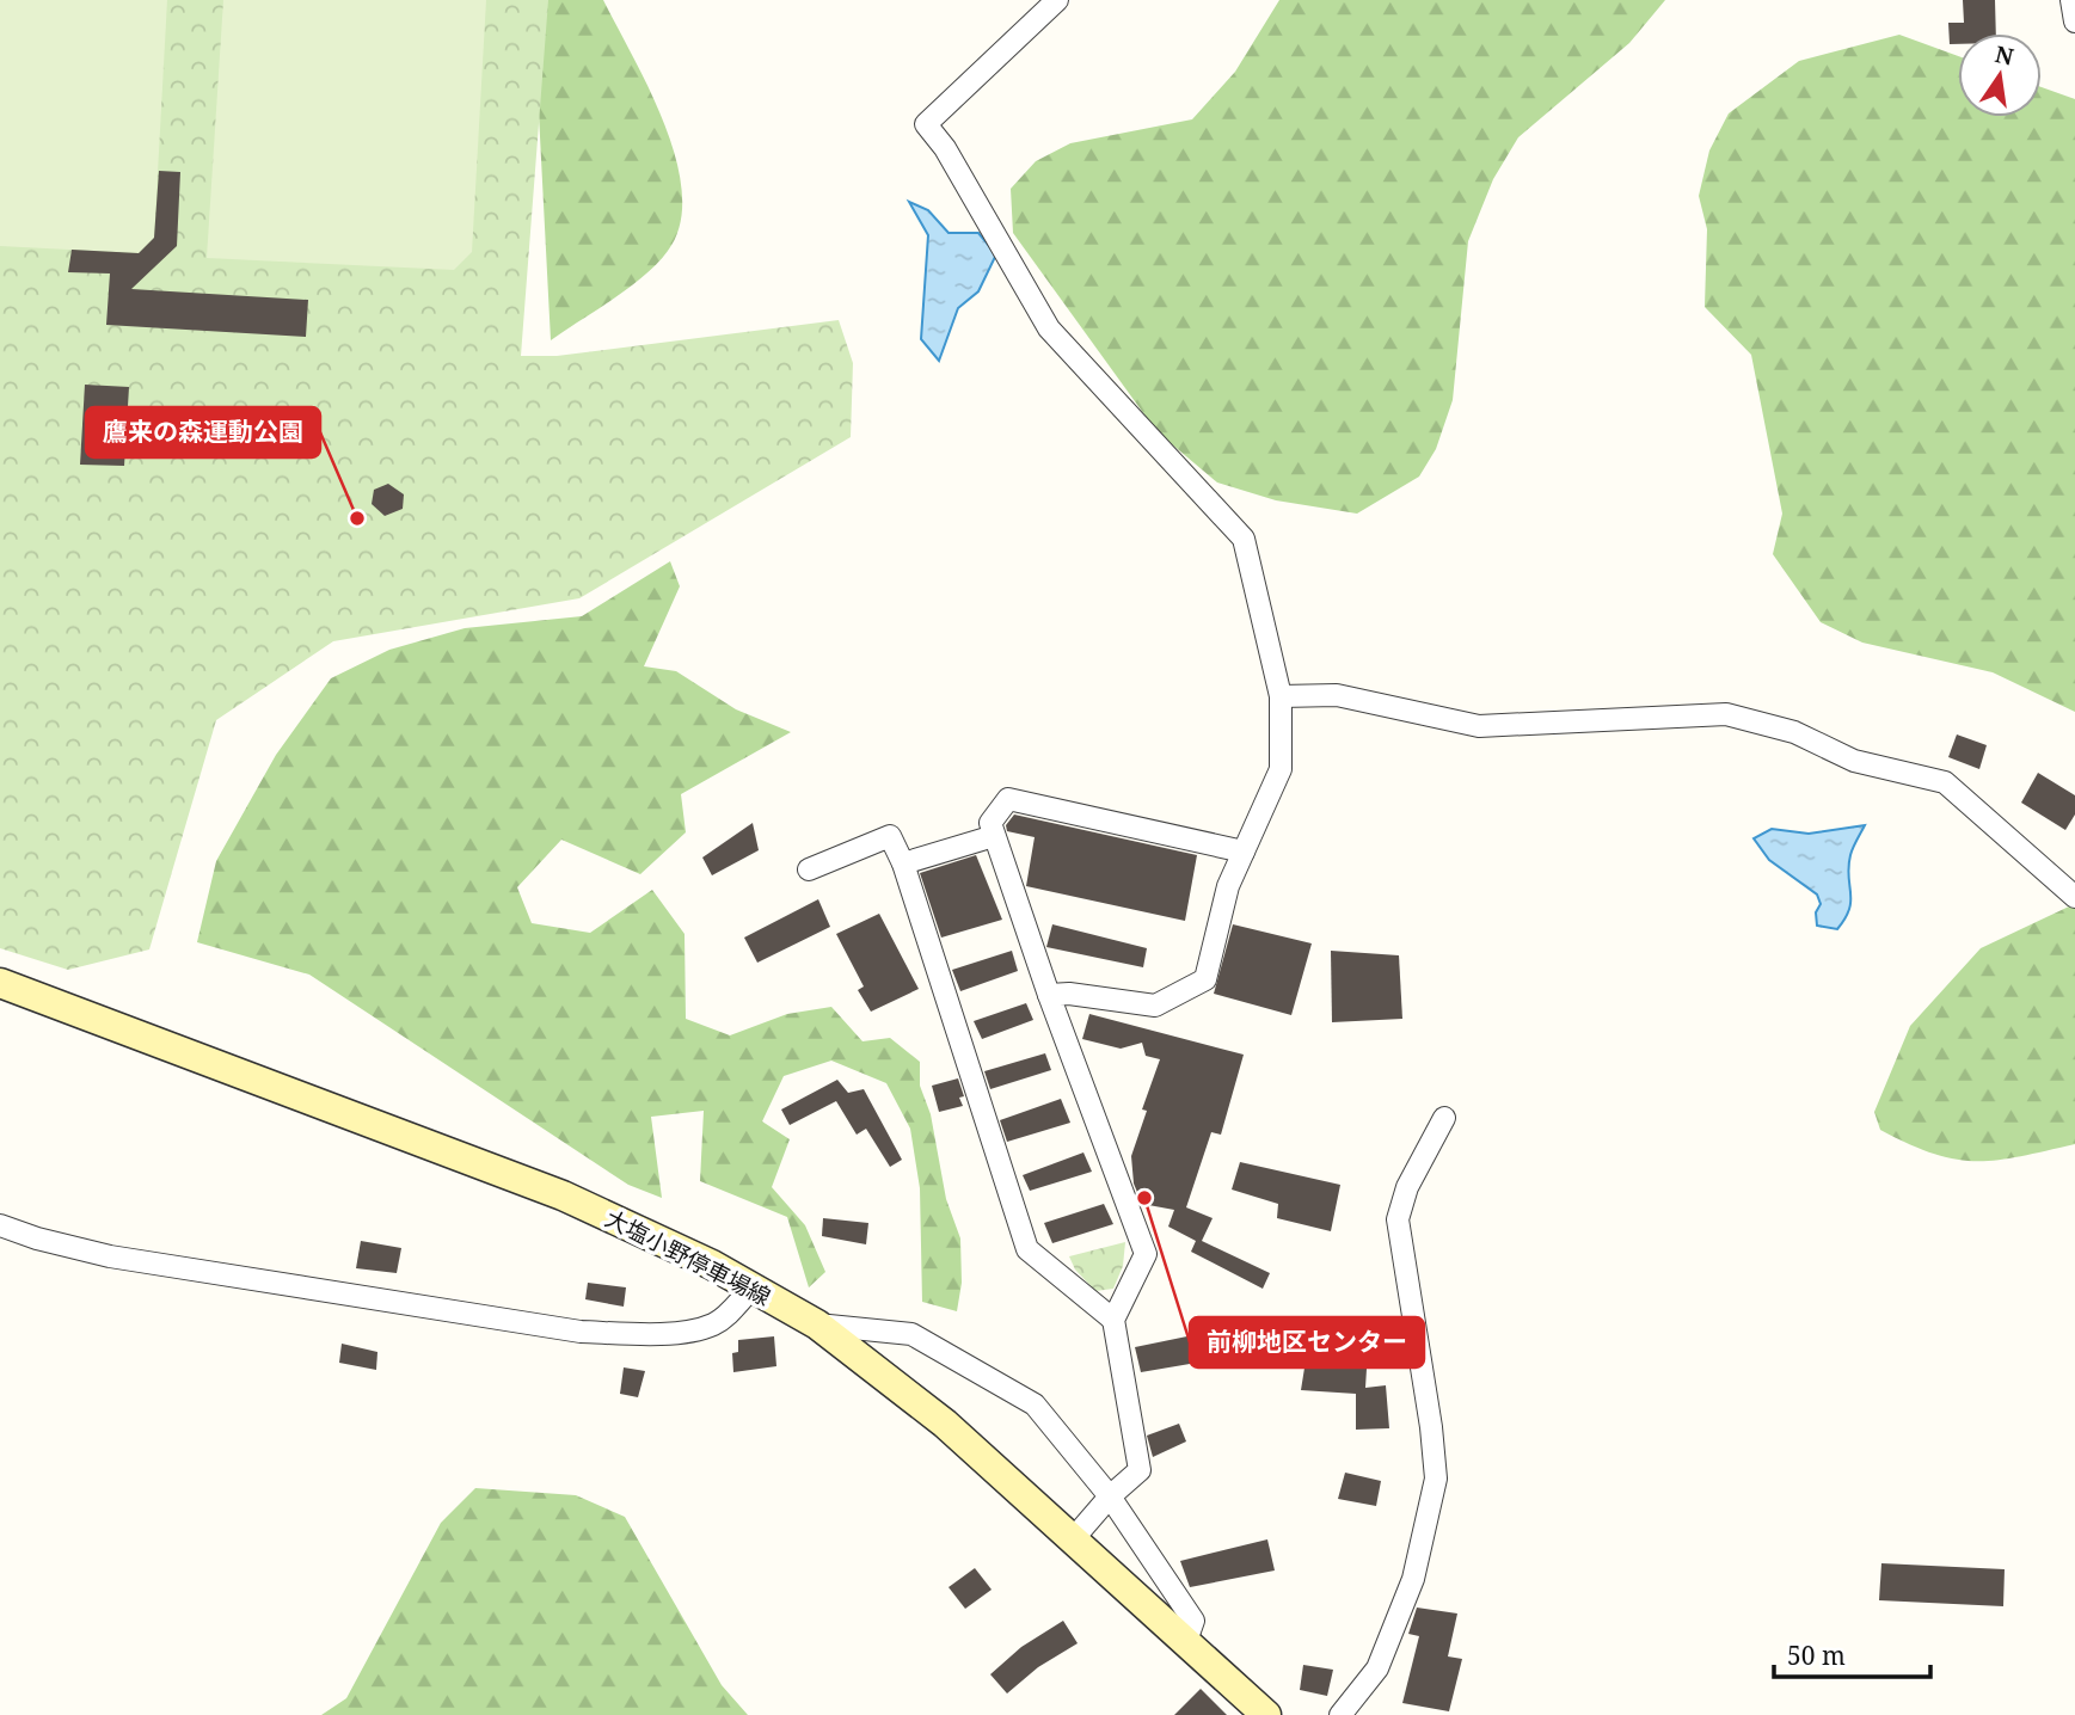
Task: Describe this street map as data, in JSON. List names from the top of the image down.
{
  "streets": {
    "main road": ["大塩小野停車場線"]
  },
  "places": ["鷹来の森運動公園", "前柳地区センター"],
  "scale_bar": "50 m",
  "north": "top"
}
